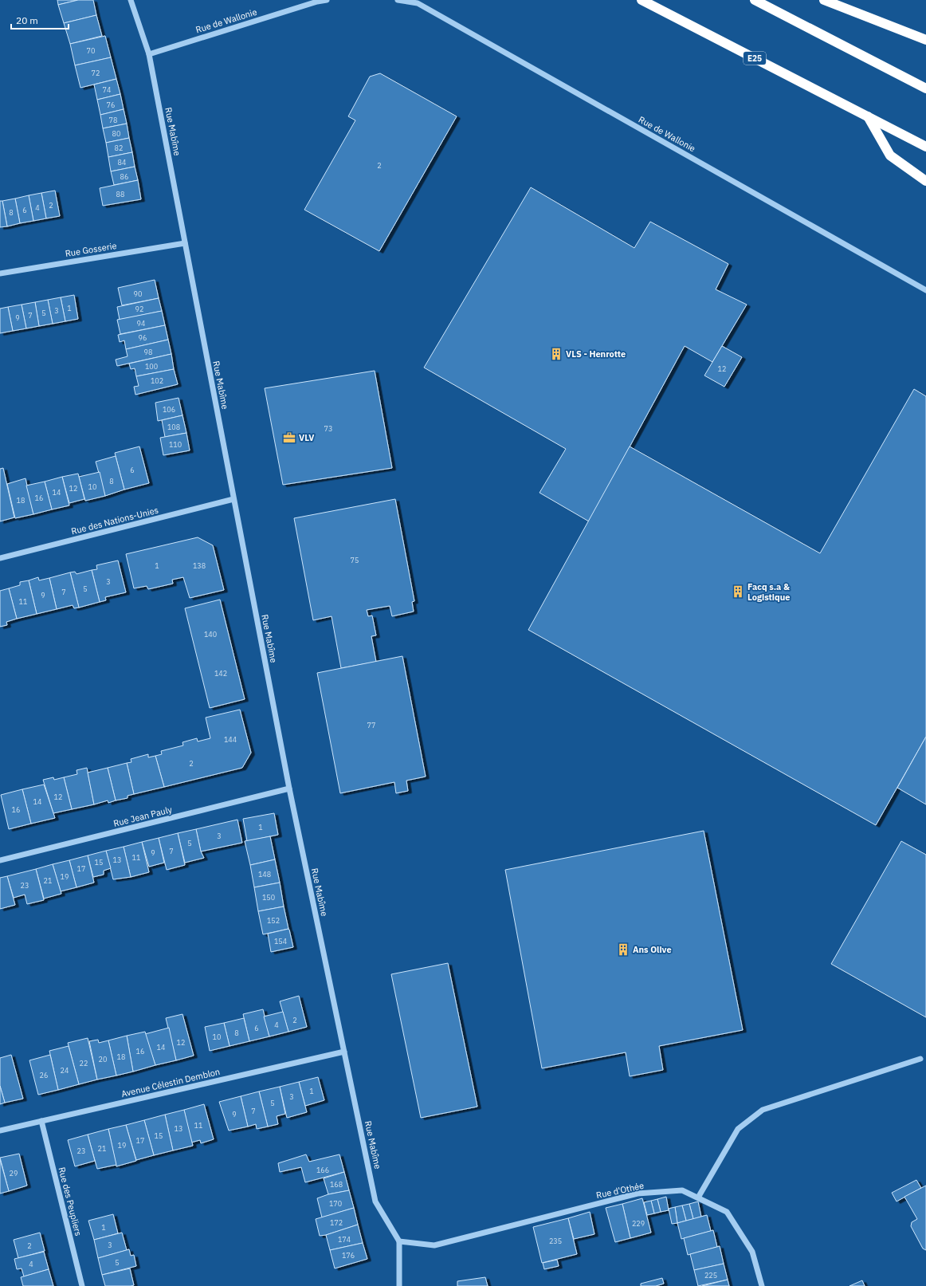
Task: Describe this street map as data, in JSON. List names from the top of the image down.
{
  "streets": {
    "highway": ["E25"],
    "street": [
      "Rue de Wallonie",
      "Rue Mabîme",
      "Rue Gosserie",
      "Rue des Nations-Unies",
      "Rue Jean Pauly",
      "Avenue Célestin Demblon",
      "Rue d'Othée",
      "Rue des Peupliers"
    ]
  },
  "crossings": [
    ["Rue de Wallonie", "Rue Mabîme"],
    ["Rue Mabîme", "Rue Gosserie"],
    ["Rue Mabîme", "Rue des Nations-Unies"],
    ["Rue Mabîme", "Rue Jean Pauly"],
    ["Rue Mabîme", "Avenue Célestin Demblon"],
    ["Rue Mabîme", "Rue d'Othée"],
    ["Avenue Célestin Demblon", "Rue des Peupliers"]
  ],
  "places": {
    "building": ["VLS - Henrotte", "Facq s.a & Logistique", "Ans Olive"],
    "office": ["VLV"]
  },
  "house_numbers": [
    "70",
    "72",
    "74",
    "76",
    "78",
    "80",
    "82",
    "84",
    "2",
    "86",
    "88",
    "2",
    "4",
    "6",
    "8",
    "90",
    "1",
    "92",
    "3",
    "5",
    "7",
    "9",
    "94",
    "96",
    "98",
    "100",
    "12",
    "102",
    "106",
    "108",
    "73",
    "110",
    "6",
    "8",
    "10",
    "12",
    "14",
    "16",
    "18",
    "75",
    "1",
    "138",
    "3",
    "5",
    "7",
    "9",
    "11",
    "140",
    "142",
    "77",
    "144",
    "2",
    "12",
    "14",
    "16",
    "1",
    "3",
    "5",
    "7",
    "9",
    "11",
    "13",
    "15",
    "17",
    "148",
    "19",
    "21",
    "23",
    "150",
    "152",
    "154",
    "2",
    "4",
    "6",
    "8",
    "10",
    "12",
    "14",
    "16",
    "18",
    "20",
    "22",
    "24",
    "26",
    "1",
    "3",
    "5",
    "7",
    "9",
    "11",
    "13",
    "15",
    "17",
    "19",
    "21",
    "23",
    "166",
    "29",
    "168",
    "170",
    "172",
    "229",
    "1",
    "174",
    "235",
    "3",
    "2",
    "176",
    "5",
    "4",
    "225"
  ],
  "scale_bar": "20 m"
}
